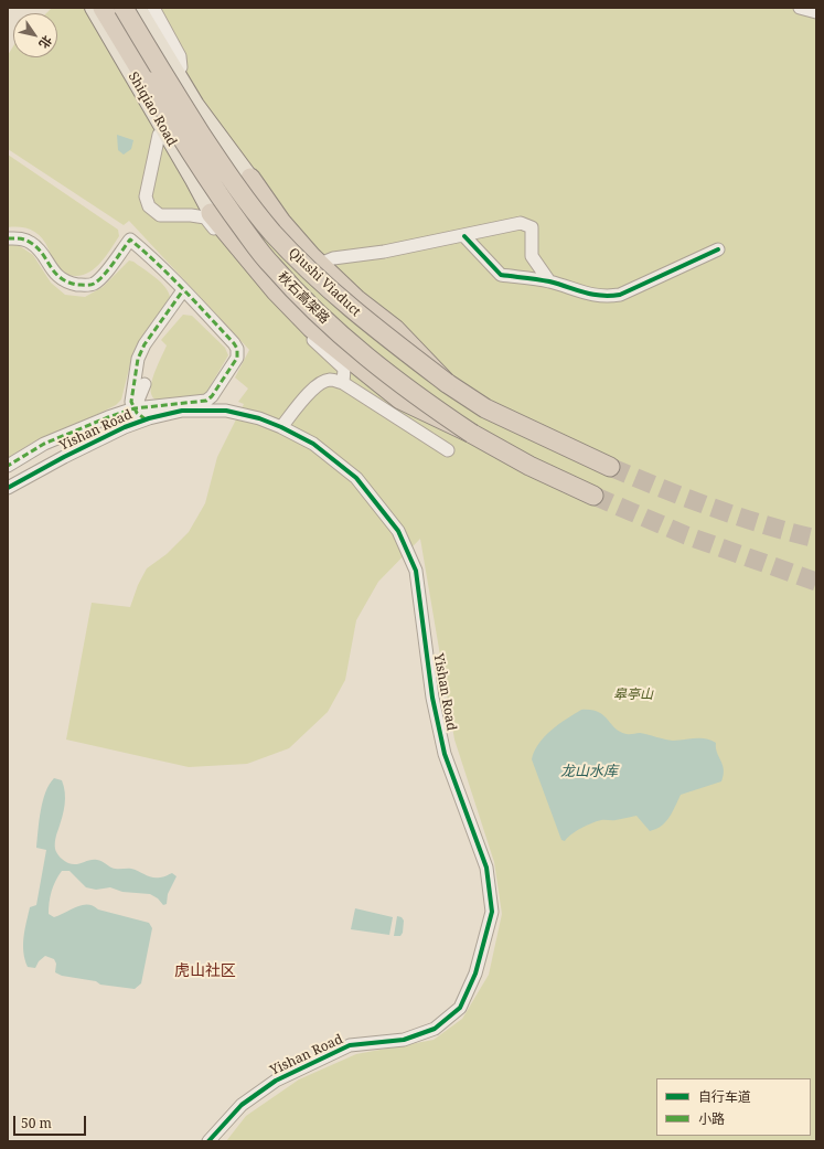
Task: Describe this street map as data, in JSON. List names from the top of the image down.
{
  "streets": {
    "highway": ["Qiushi Viaduct", "秋石高架路"],
    "main road": ["Shiqiao Road"],
    "street": ["Yishan Road"]
  },
  "districts": ["虎山社区"],
  "water": ["龙山水库"],
  "parks": ["皋亭山"],
  "legend": ["自行车道", "小路"],
  "scale_bar": "50 m",
  "north": "bottom right"
}
